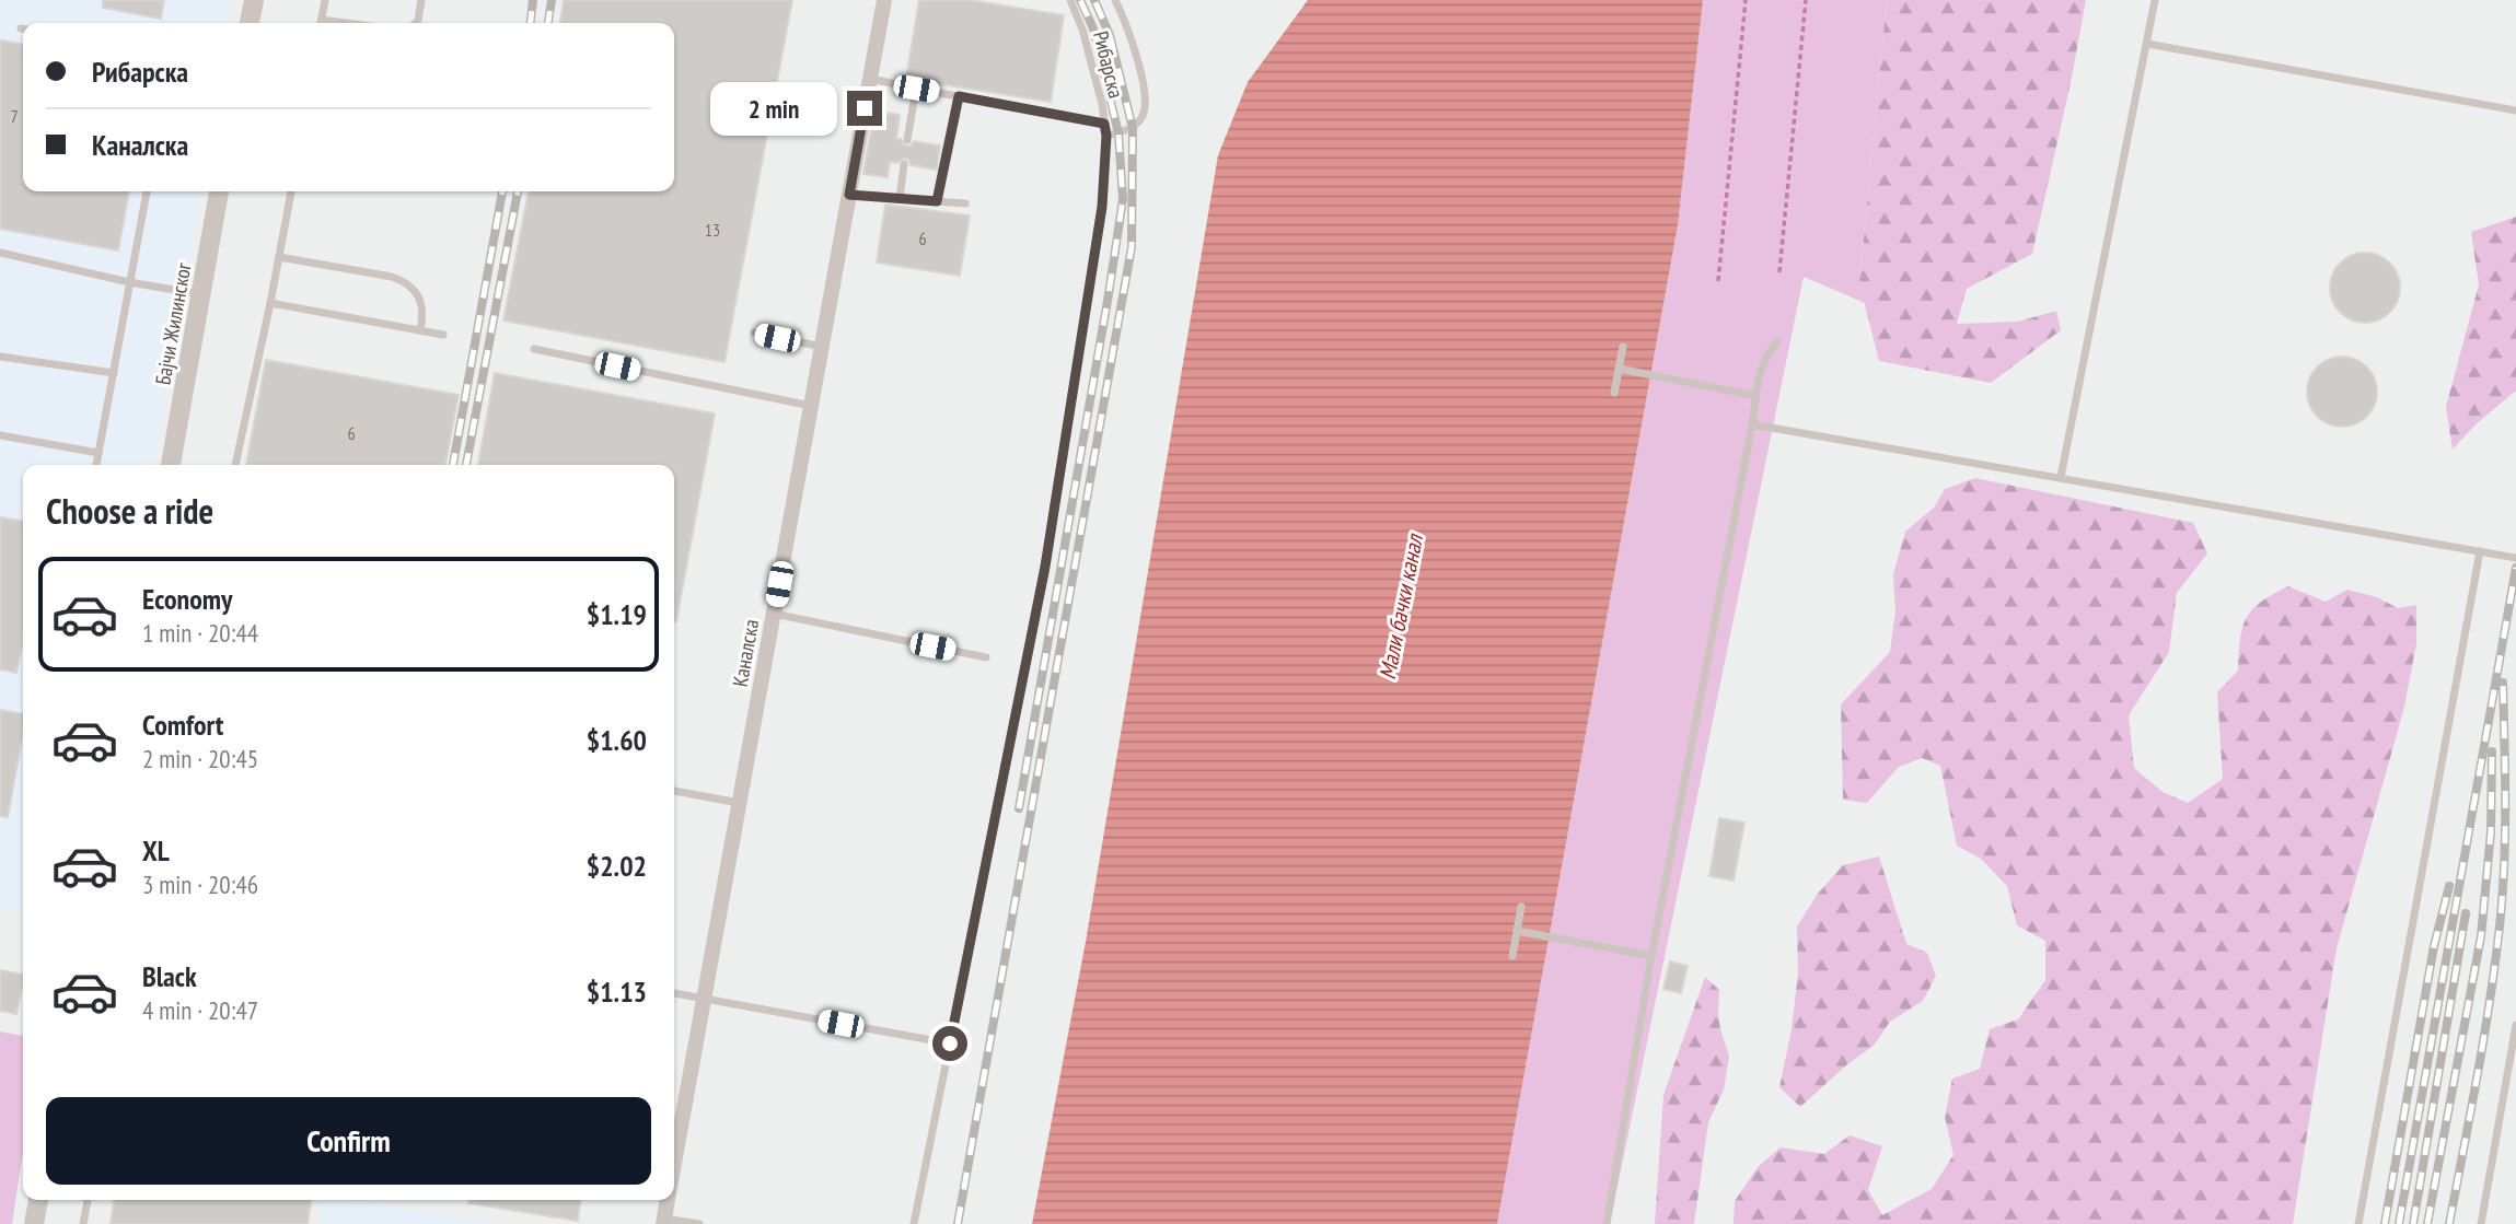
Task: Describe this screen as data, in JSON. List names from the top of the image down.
{
  "streets": {
    "street": ["Бајчи Жилинског", "Каналска"],
    "lane": ["Рибарска"]
  },
  "water": ["Мали бачки канал"],
  "house_numbers": [
    "7",
    "13",
    "6",
    "6"
  ],
  "page": {
    "banner": ["Рибарска", "Каналска"],
    "bubble": "2 min",
    "heading": "Choose a ride",
    "list": [
      {
        "name": "Economy",
        "note": "1 min · 20:44",
        "value": "$1.19"
      },
      {
        "name": "Comfort",
        "note": "2 min · 20:45",
        "value": "$1.60"
      },
      {
        "name": "XL",
        "note": "3 min · 20:46",
        "value": "$2.02"
      },
      {
        "name": "Black",
        "note": "4 min · 20:47",
        "value": "$1.13"
      }
    ],
    "buttons": "Confirm"
  }
}
